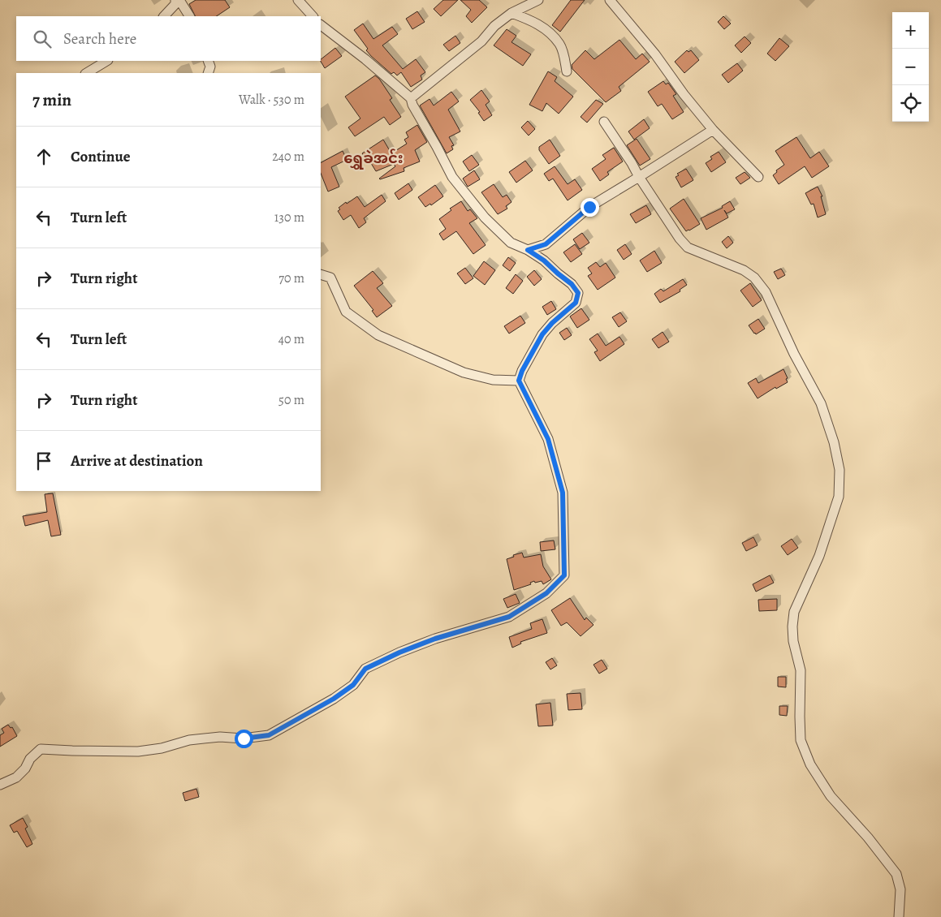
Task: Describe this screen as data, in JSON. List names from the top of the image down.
{
  "districts": ["ရွှေခဲအင်း"],
  "page": {
    "map_buttons": ["+", "−"],
    "search": "Search here",
    "heading": ["7 min", "Walk · 530 m"],
    "list": [
      ["Continue", "240 m"],
      ["Turn left", "130 m"],
      ["Turn right", "70 m"],
      ["Turn left", "40 m"],
      ["Turn right", "50 m"],
      "Arrive at destination"
    ]
  }
}
